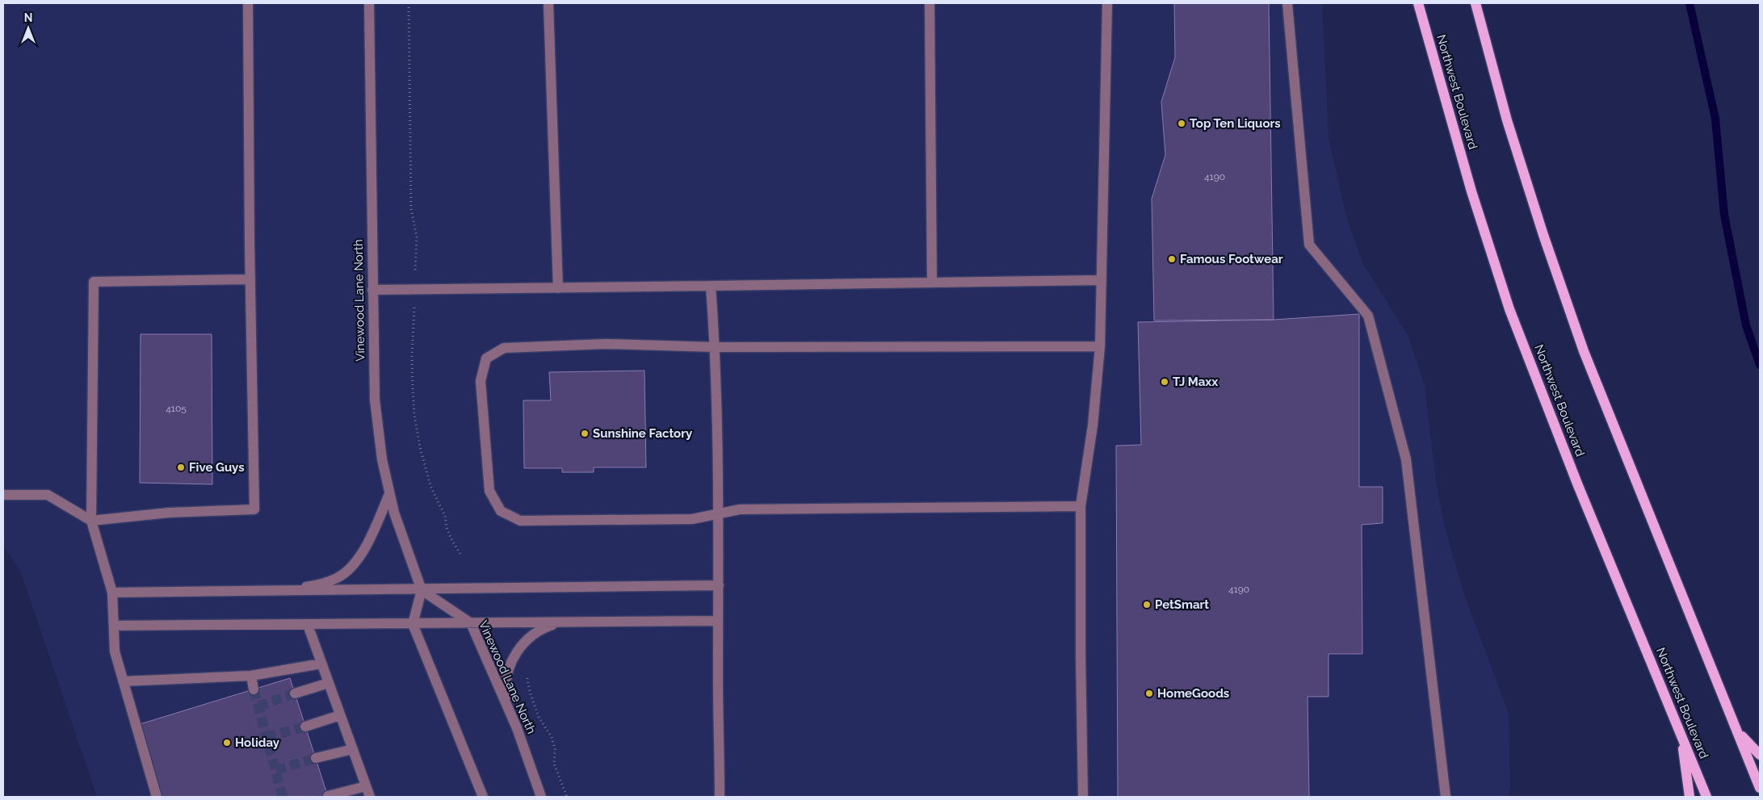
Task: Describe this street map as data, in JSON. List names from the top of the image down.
{
  "streets": {
    "main road": ["Northwest Boulevard"],
    "street": ["Vinewood Lane North"]
  },
  "places": [
    "Top Ten Liquors",
    "Famous Footwear",
    "TJ Maxx",
    "Sunshine Factory",
    "Five Guys",
    "PetSmart",
    "HomeGoods",
    "Holiday"
  ],
  "house_numbers": ["4190", "4105", "4190"],
  "north": "top"
}
